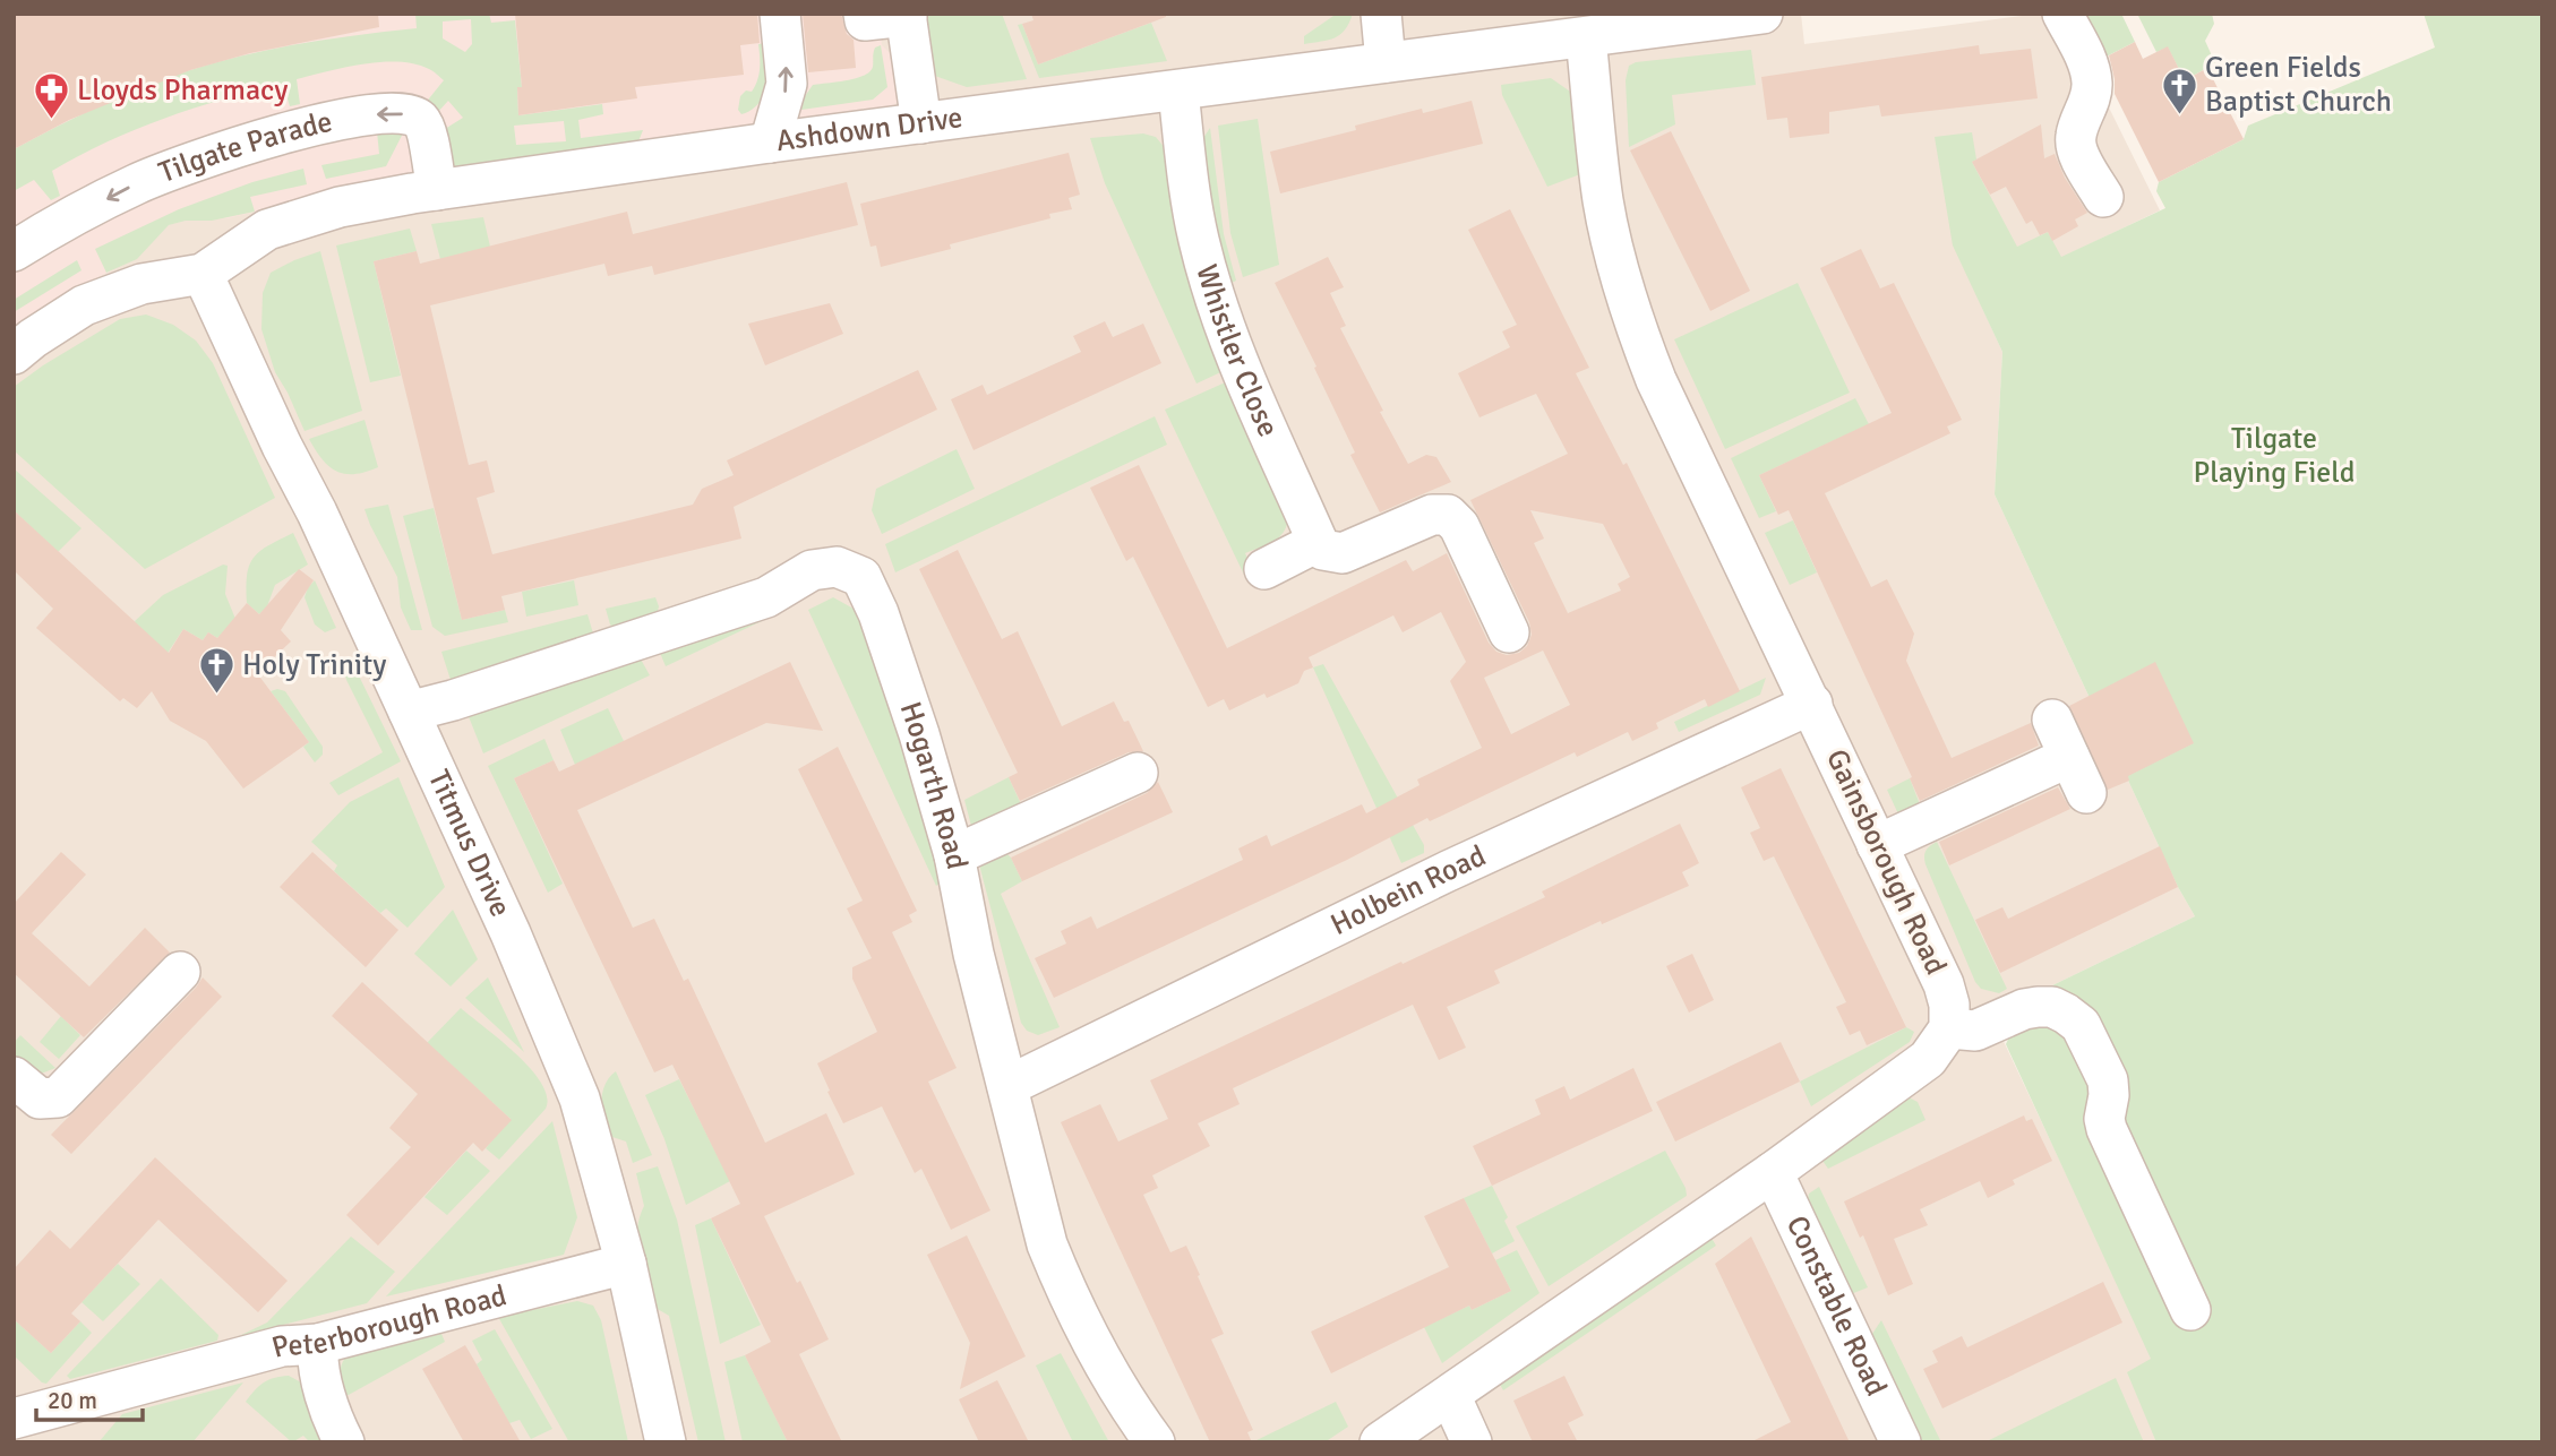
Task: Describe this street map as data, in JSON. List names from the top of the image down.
{
  "streets": {
    "street": [
      "Ashdown Drive",
      "Tilgate Parade",
      "Whistler Close",
      "Hogarth Road",
      "Titmus Drive",
      "Gainsborough Road",
      "Holbein Road",
      "Constable Road",
      "Peterborough Road"
    ]
  },
  "crossings": [
    ["Ashdown Drive", "Tilgate Parade"],
    ["Ashdown Drive", "Whistler Close"],
    ["Ashdown Drive", "Titmus Drive"],
    ["Ashdown Drive", "Gainsborough Road"],
    ["Hogarth Road", "Titmus Drive"],
    ["Hogarth Road", "Holbein Road"],
    ["Titmus Drive", "Peterborough Road"],
    ["Gainsborough Road", "Holbein Road"]
  ],
  "one_way": ["Tilgate Parade"],
  "parks": ["Tilgate Playing Field"],
  "places": {
    "church": ["Green Fields Baptist Church", "Holy Trinity"],
    "pharmacy": ["Lloyds Pharmacy"]
  },
  "scale_bar": "20 m"
}
